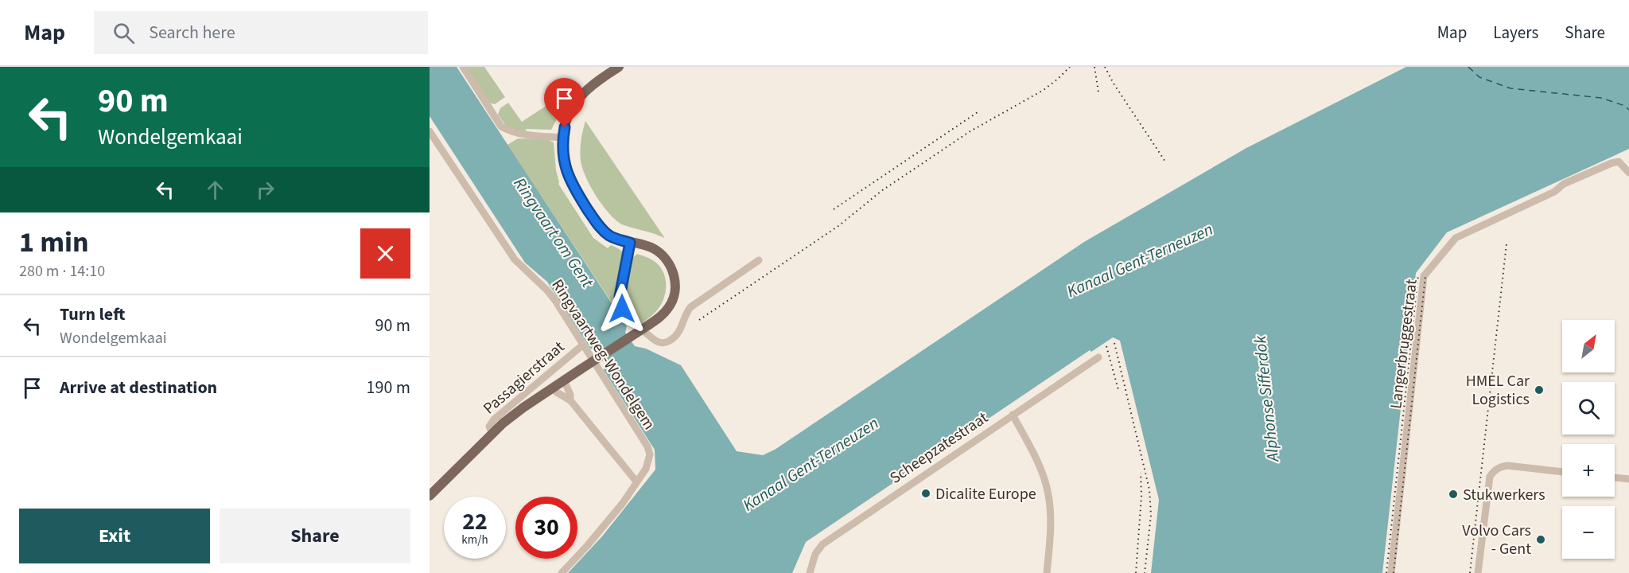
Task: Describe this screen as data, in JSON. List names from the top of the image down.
{
  "streets": {
    "street": [
      "Langerbruggestraat",
      "Ringvaartweg-Wondelgem",
      "Passagierstraat",
      "Scheepzatestraat"
    ]
  },
  "crossings": [
    ["Ringvaartweg-Wondelgem", "Passagierstraat"]
  ],
  "water": ["Ringvaart om Gent", "Kanaal Gent-Terneuzen", "Alphonse Sifferdok"],
  "places": [
    "HMEL Car Logistics",
    "Dicalite Europe",
    "Stukwerkers",
    "Volvo Cars - Gent"
  ],
  "north": "top right",
  "page": {
    "header": "Map",
    "search": "Search here",
    "nav": ["Map", "Layers", "Share"],
    "turn": ["90 m", "Wondelgemkaai"],
    "heading": ["1 min", "280 m · 14:10"],
    "list": [
      {
        "name": "Turn left",
        "note": "Wondelgemkaai",
        "value": "90 m"
      },
      {
        "name": "Arrive at destination",
        "value": "190 m"
      }
    ],
    "map_buttons": ["+", "−"],
    "speed": "22 km/h",
    "limit": "30",
    "buttons": ["Exit", "Share"]
  }
}
